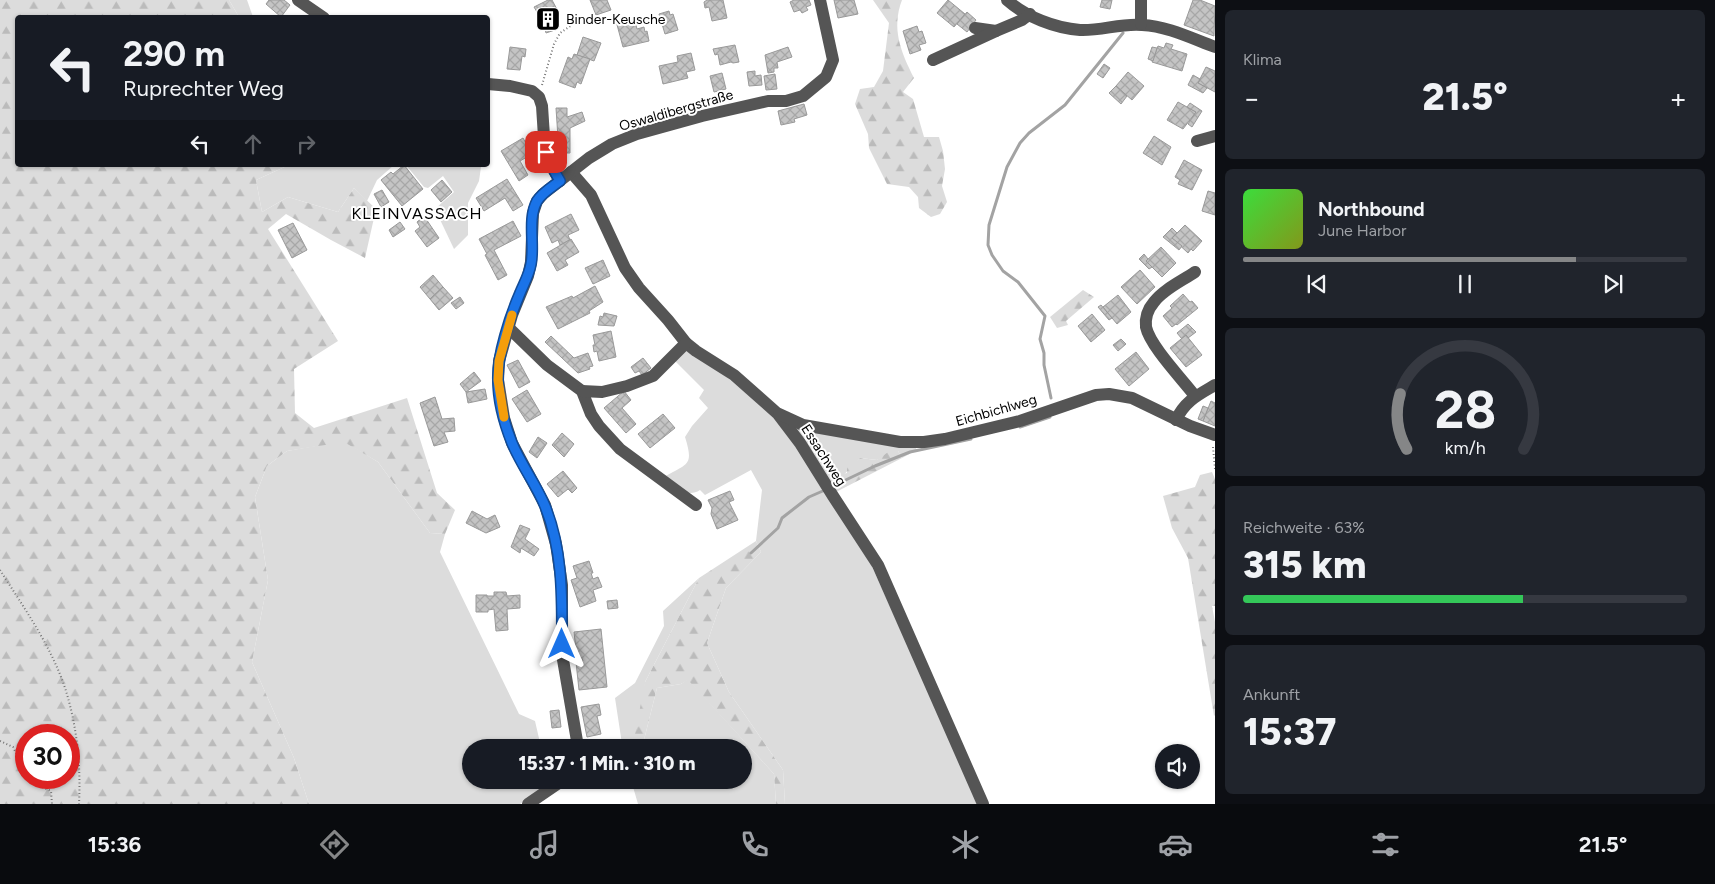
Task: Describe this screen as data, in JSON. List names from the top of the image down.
{
  "streets": {
    "street": ["Oswaldibergstraße", "Eichbichlweg", "Essachweg"]
  },
  "crossings": [
    ["Oswaldibergstraße", "Essachweg"],
    ["Eichbichlweg", "Essachweg"]
  ],
  "districts": ["KLEINVASSACH"],
  "places": {
    "building": ["Binder-Keusche"]
  },
  "page": {
    "tile": [
      "Klima",
      ["Reichweite · 63%", "315 km"],
      ["Ankunft", "15:37"]
    ],
    "turn": ["290 m", "Ruprechter Weg"],
    "heat": ["−", "21.5°", "+"],
    "song": ["Northbound", "June Harbor"],
    "limit": "30",
    "trip": "15:37 · 1 Min. · 310 m",
    "tabs": ["15:36", "21.5°"],
    "gauge": ["28", "km/h"]
  }
}
